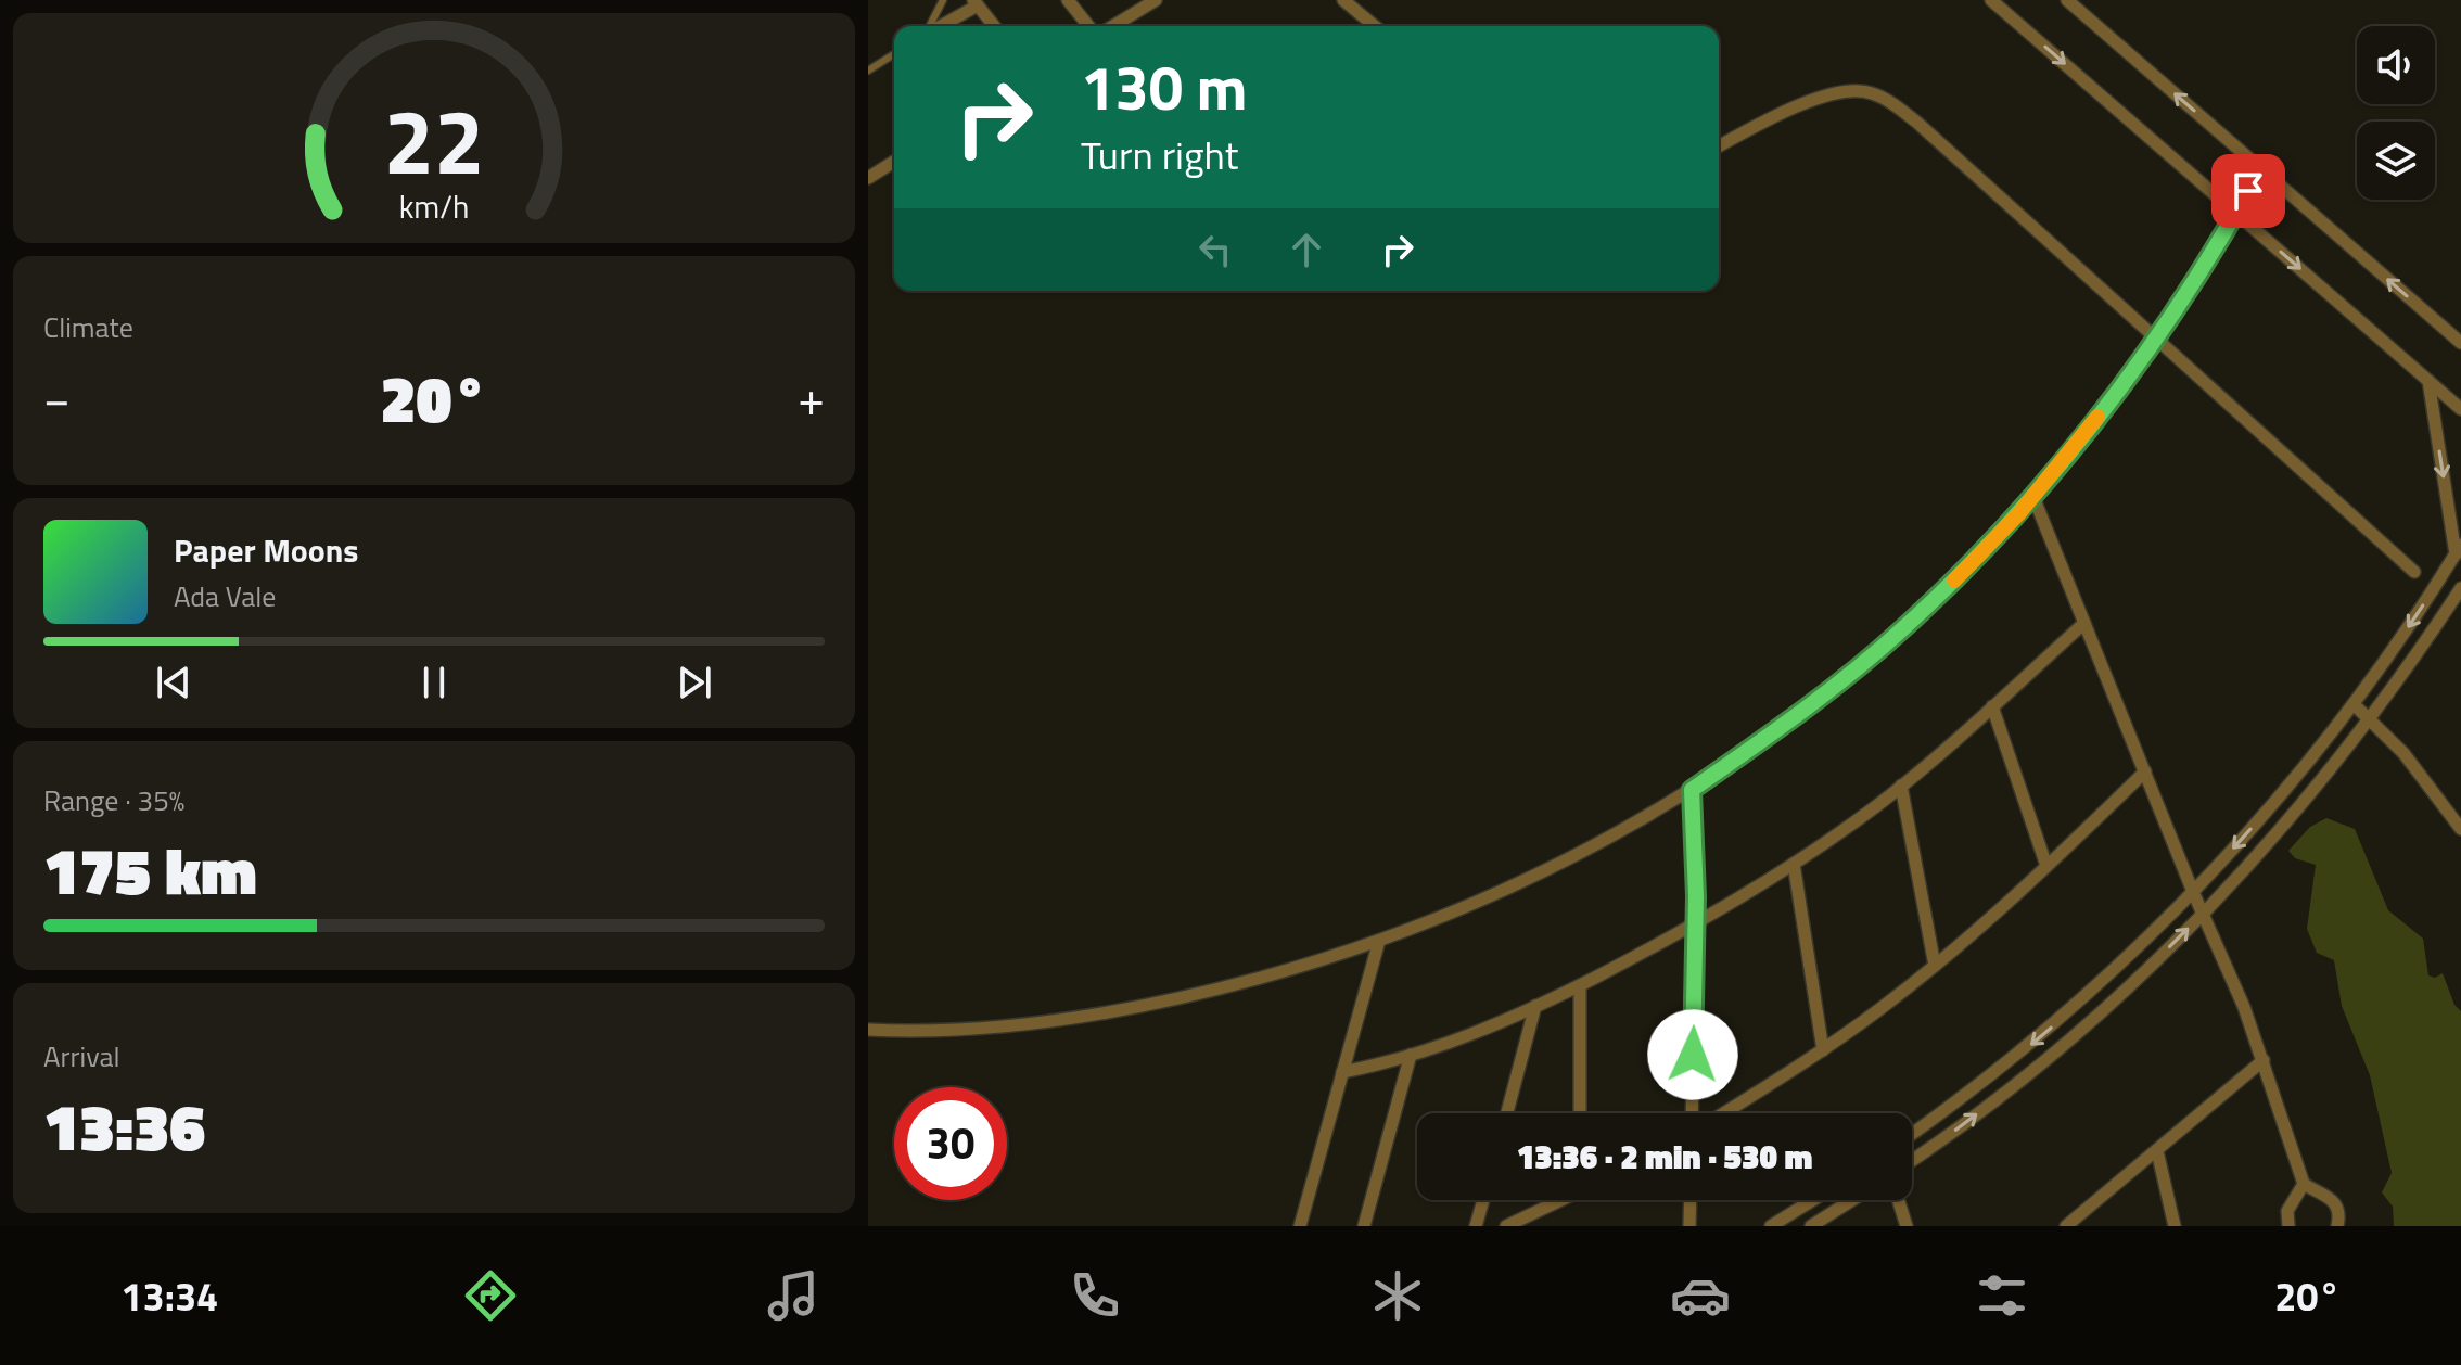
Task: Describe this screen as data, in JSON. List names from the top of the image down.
{
  "page": {
    "turn": ["130 m", "Turn right"],
    "tile": [
      "Climate",
      ["Range · 35%", "175 km"],
      ["Arrival", "13:36"]
    ],
    "heat": ["−", "20°", "+"],
    "song": ["Paper Moons", "Ada Vale"],
    "limit": "30",
    "trip": "13:36 · 2 min · 530 m",
    "tabs": ["13:34", "20°"],
    "gauge": ["22", "km/h"]
  }
}
